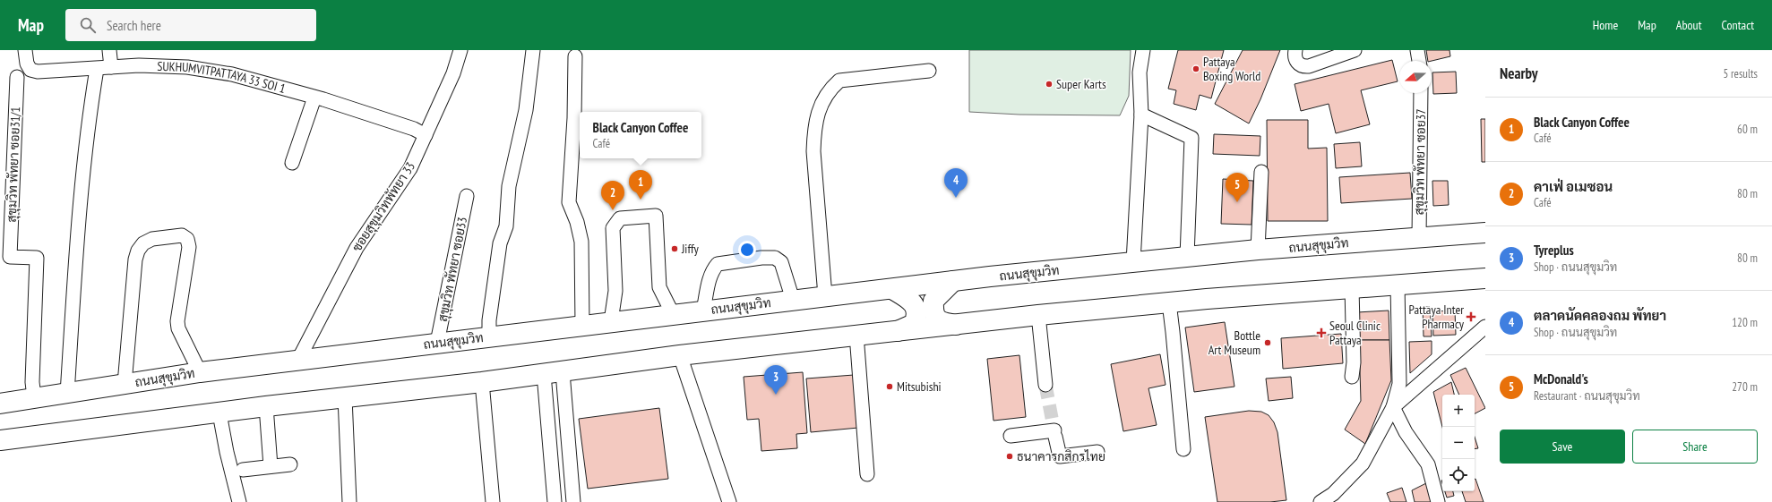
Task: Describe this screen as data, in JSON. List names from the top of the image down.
{
  "streets": {
    "highway": ["ถนนสุขุมวิท"],
    "street": [
      "SUKHUMVITPATTAYA 33 SOI 1",
      "สุขุมวิท พัทยา ซอย37",
      "สุขุมวิท พัทยา ซอย31/1",
      "ซอยสุขุมวิทพัทยา 33",
      "สุขุมวิท พัทยา ซอย33"
    ]
  },
  "crossings": [
    ["SUKHUMVITPATTAYA 33 SOI 1", "ซอยสุขุมวิทพัทยา 33"],
    ["สุขุมวิท พัทยา ซอย37", "ถนนสุขุมวิท"],
    ["สุขุมวิท พัทยา ซอย31/1", "ถนนสุขุมวิท"],
    ["ซอยสุขุมวิทพัทยา 33", "ถนนสุขุมวิท"],
    ["ถนนสุขุมวิท", "สุขุมวิท พัทยา ซอย33"]
  ],
  "places": {
    "other": [
      "Pattaya Boxing World",
      "Super Karts",
      "Jiffy",
      "Bottle Art Museum",
      "Mitsubishi",
      "ธนาคารกสิกรไทย"
    ],
    "health": ["Pattaya Inter Pharmacy", "Seoul Clinic Pattaya"]
  },
  "north": "left",
  "page": {
    "header": "Map",
    "search": "Search here",
    "nav": [
      "Home",
      "Map",
      "About",
      "Contact"
    ],
    "heading": ["Nearby", "5 results"],
    "list": [
      {
        "mark": "1",
        "name": "Black Canyon Coffee",
        "note": "Café",
        "value": "60 m"
      },
      {
        "mark": "2",
        "name": "คาเฟ่ อเมซอน",
        "note": "Café",
        "value": "80 m"
      },
      {
        "mark": "3",
        "name": "Tyreplus",
        "note": "Shop · ถนนสุขุมวิท",
        "value": "80 m"
      },
      {
        "mark": "4",
        "name": "ตลาดนัดคลองถม พัทยา",
        "note": "Shop · ถนนสุขุมวิท",
        "value": "120 m"
      },
      {
        "mark": "5",
        "name": "McDonald's",
        "note": "Restaurant · ถนนสุขุมวิท",
        "value": "270 m"
      }
    ],
    "popup": ["Black Canyon Coffee", "Café"],
    "pins": [
      "4",
      "1",
      "5",
      "2",
      "3"
    ],
    "map_buttons": ["+", "−"],
    "buttons": ["Save", "Share"]
  }
}
